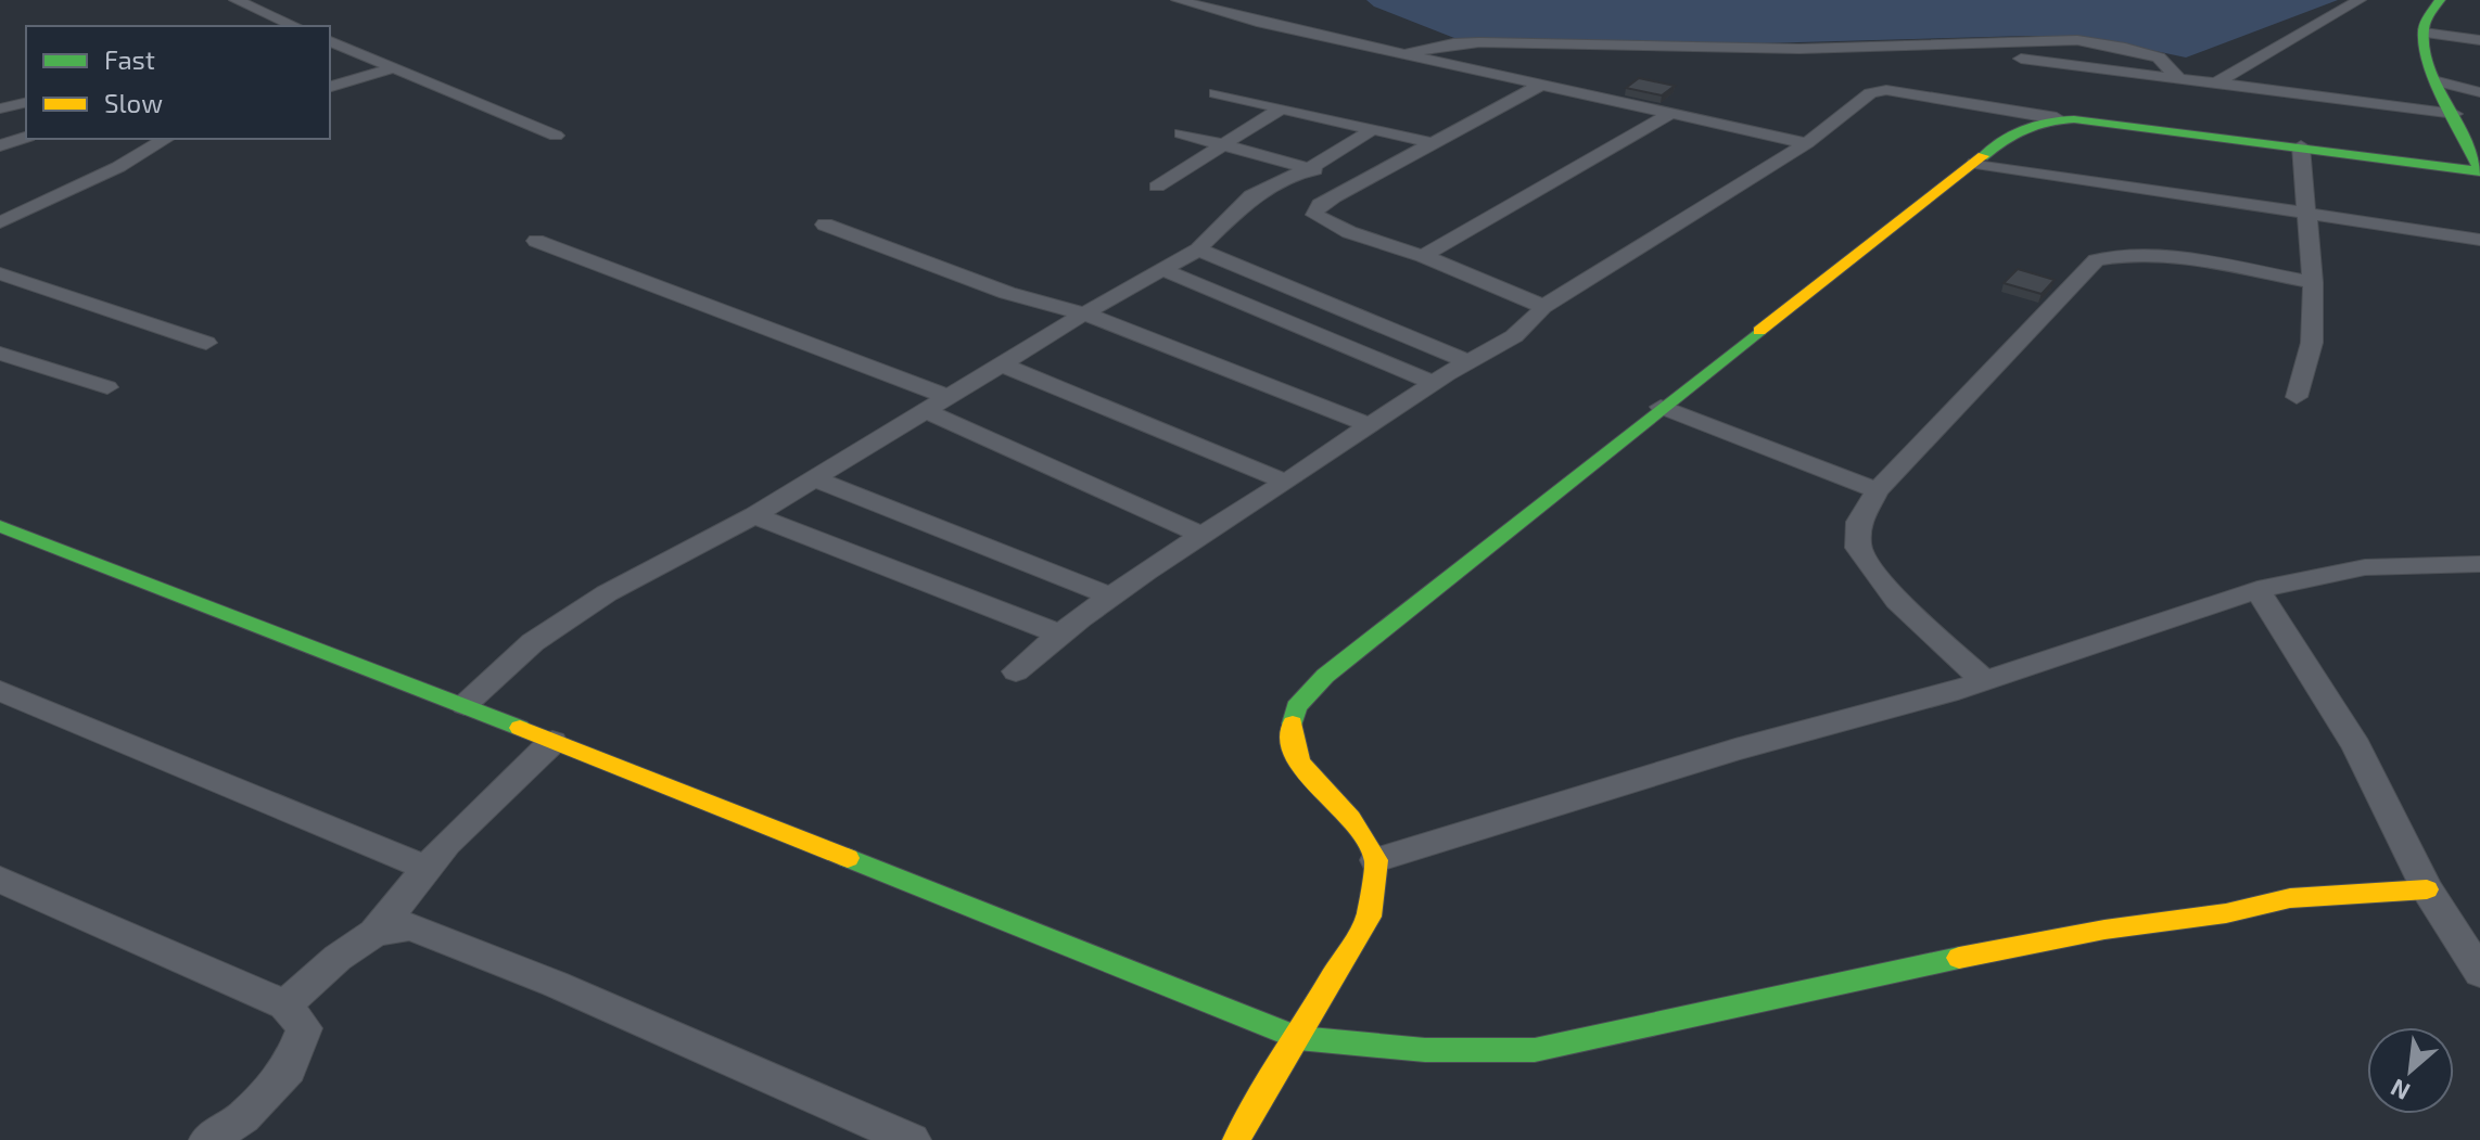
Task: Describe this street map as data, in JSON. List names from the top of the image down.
{
  "legend": ["Fast", "Slow"],
  "north": "bottom left"
}
